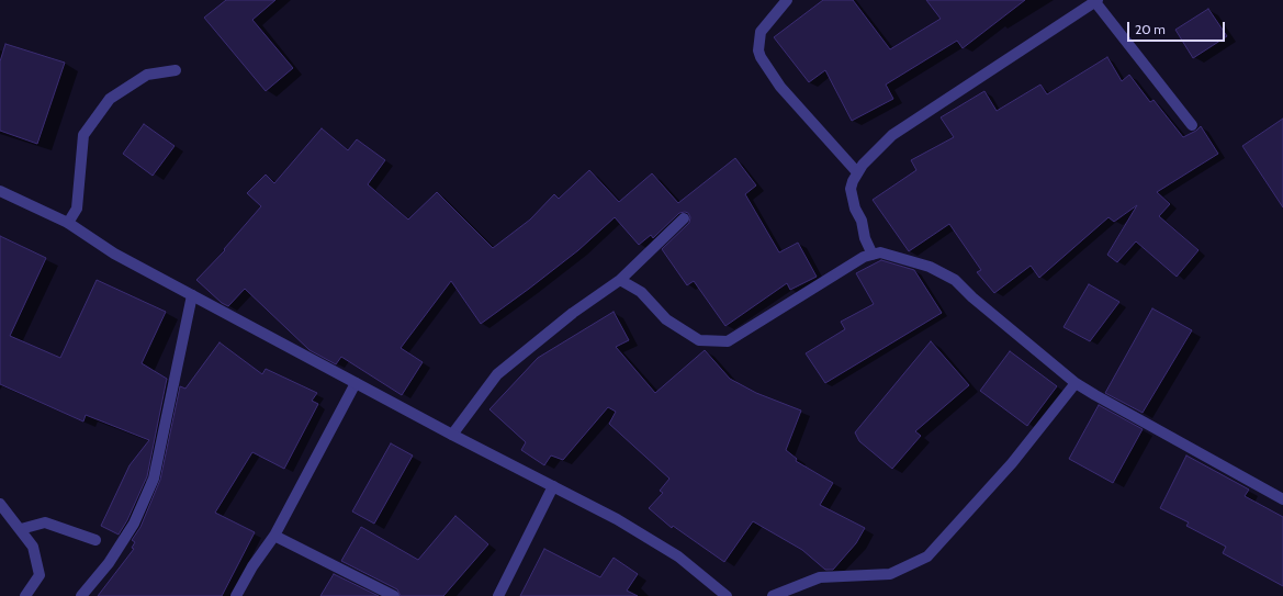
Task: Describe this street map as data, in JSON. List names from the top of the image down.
{
  "scale_bar": "20 m"
}
